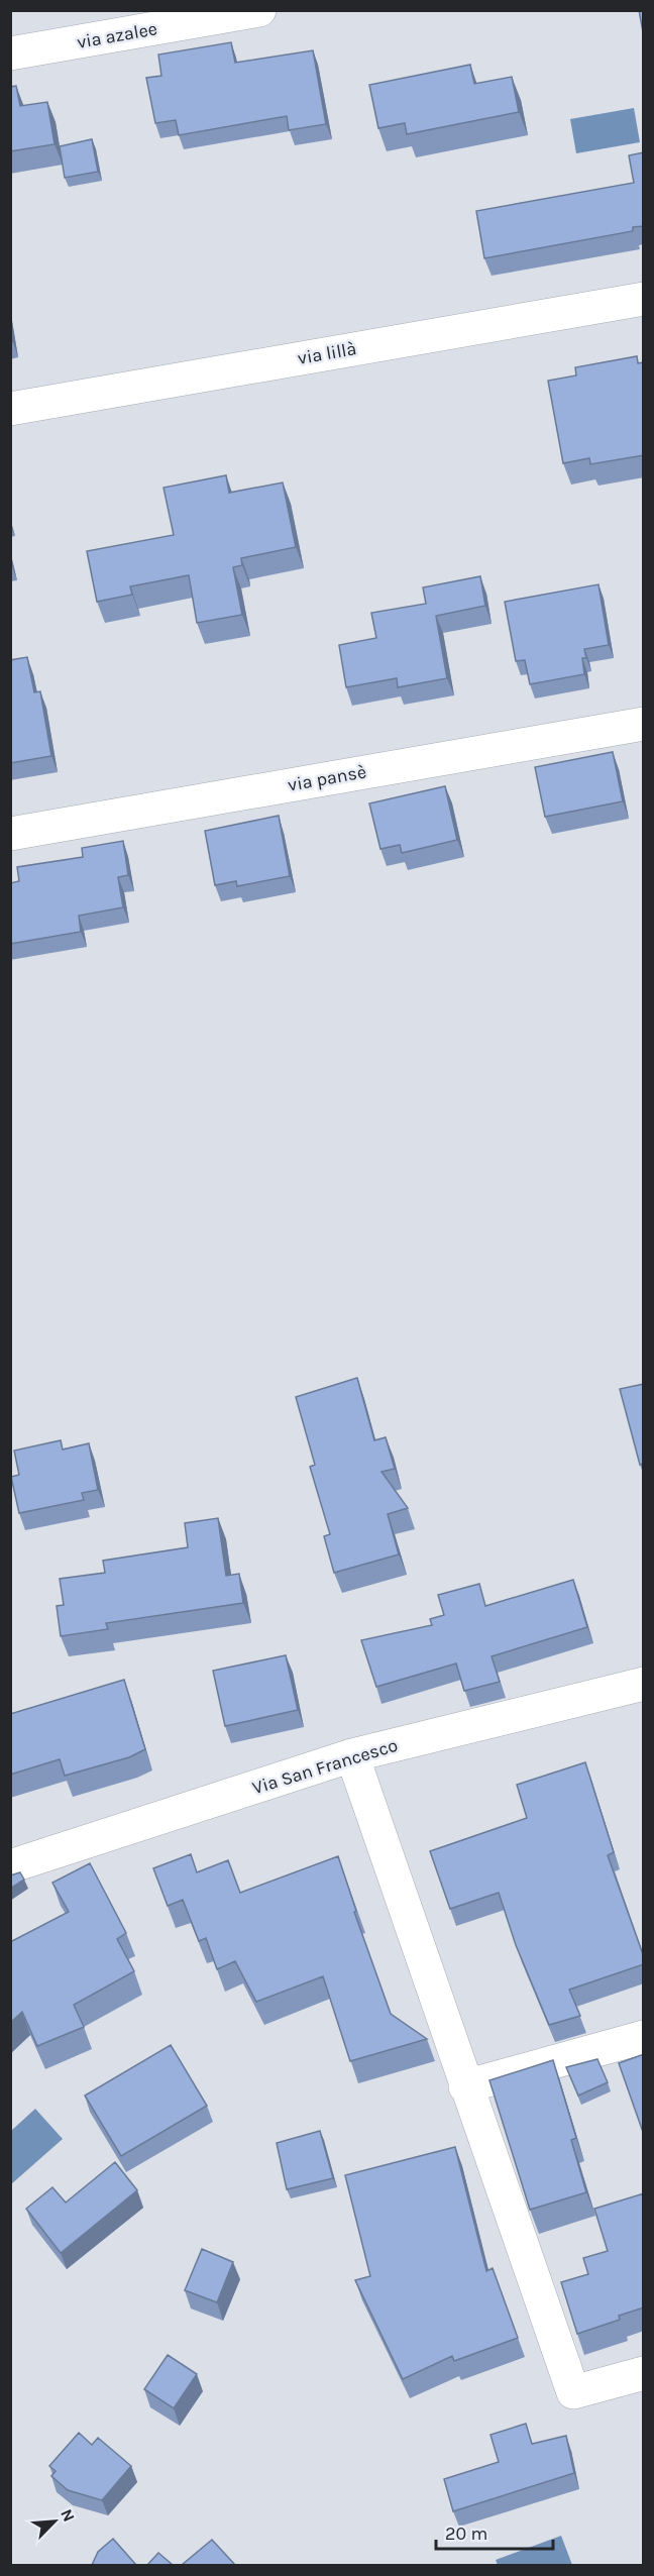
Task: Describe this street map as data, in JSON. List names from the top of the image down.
{
  "streets": {
    "street": [
      "via azalee",
      "via lillà",
      "via pansè",
      "Via San Francesco"
    ]
  },
  "scale_bar": "20 m",
  "north": "top right"
}
